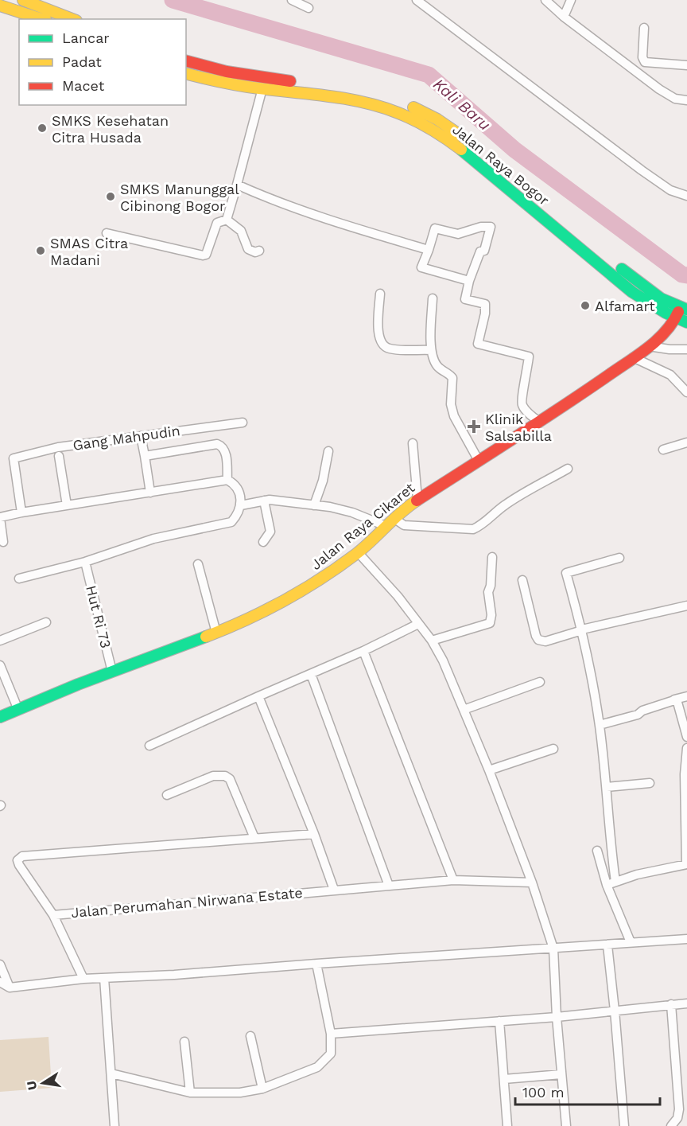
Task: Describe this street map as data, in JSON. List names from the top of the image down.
{
  "streets": {
    "main road": ["Jalan Raya Bogor", "Jalan Raya Cikaret"],
    "street": ["Gang Mahpudin", "Hut Ri 73", "Jalan Perumahan Nirwana Estate"]
  },
  "crossings": [
    ["Jalan Raya Bogor", "Jalan Raya Cikaret"],
    ["Jalan Raya Cikaret", "Hut Ri 73"]
  ],
  "water": ["Kali Baru"],
  "places": {
    "other": [
      "SMKS Kesehatan Citra Husada",
      "SMKS Manunggal Cibinong Bogor",
      "SMAS Citra Madani",
      "Alfamart"
    ],
    "health": ["Klinik Salsabilla"]
  },
  "legend": ["Lancar", "Padat", "Macet"],
  "scale_bar": "100 m",
  "north": "left"
}
